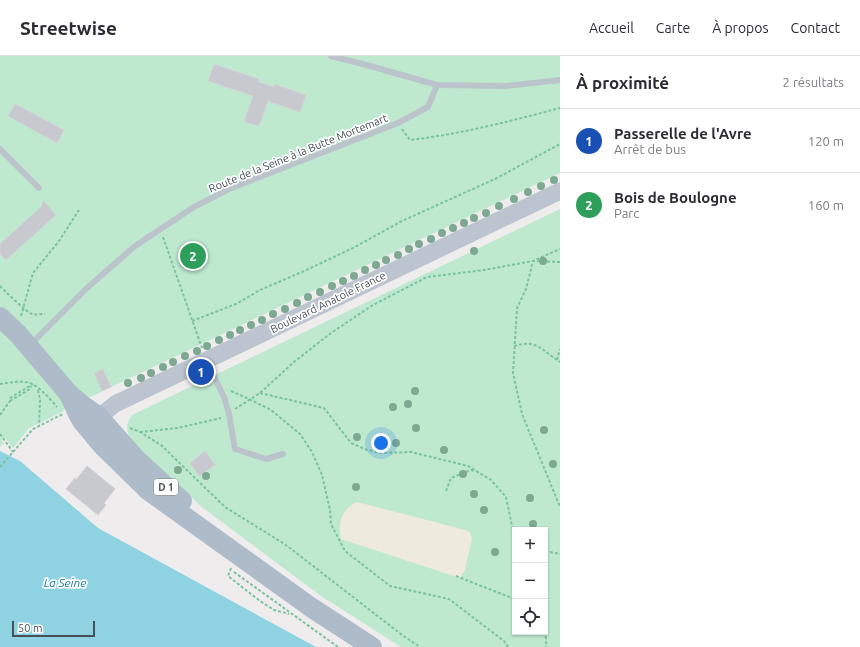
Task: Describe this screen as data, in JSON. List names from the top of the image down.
{
  "streets": {
    "main road": ["Boulevard Anatole France", "D 1"],
    "lane": ["Route de la Seine à la Butte Mortemart"]
  },
  "crossings": [
    ["Boulevard Anatole France", "D 1"]
  ],
  "water": ["La Seine"],
  "scale_bar": "50 m",
  "page": {
    "header": "Streetwise",
    "nav": [
      "Accueil",
      "Carte",
      "À propos",
      "Contact"
    ],
    "heading": ["À proximité", "2 résultats"],
    "list": [
      {
        "mark": "1",
        "name": "Passerelle de l'Avre",
        "note": "Arrêt de bus",
        "value": "120 m"
      },
      {
        "mark": "2",
        "name": "Bois de Boulogne",
        "note": "Parc",
        "value": "160 m"
      }
    ],
    "pins": ["2", "1"],
    "map_buttons": ["+", "−"],
    "scale": "50 m"
  }
}
